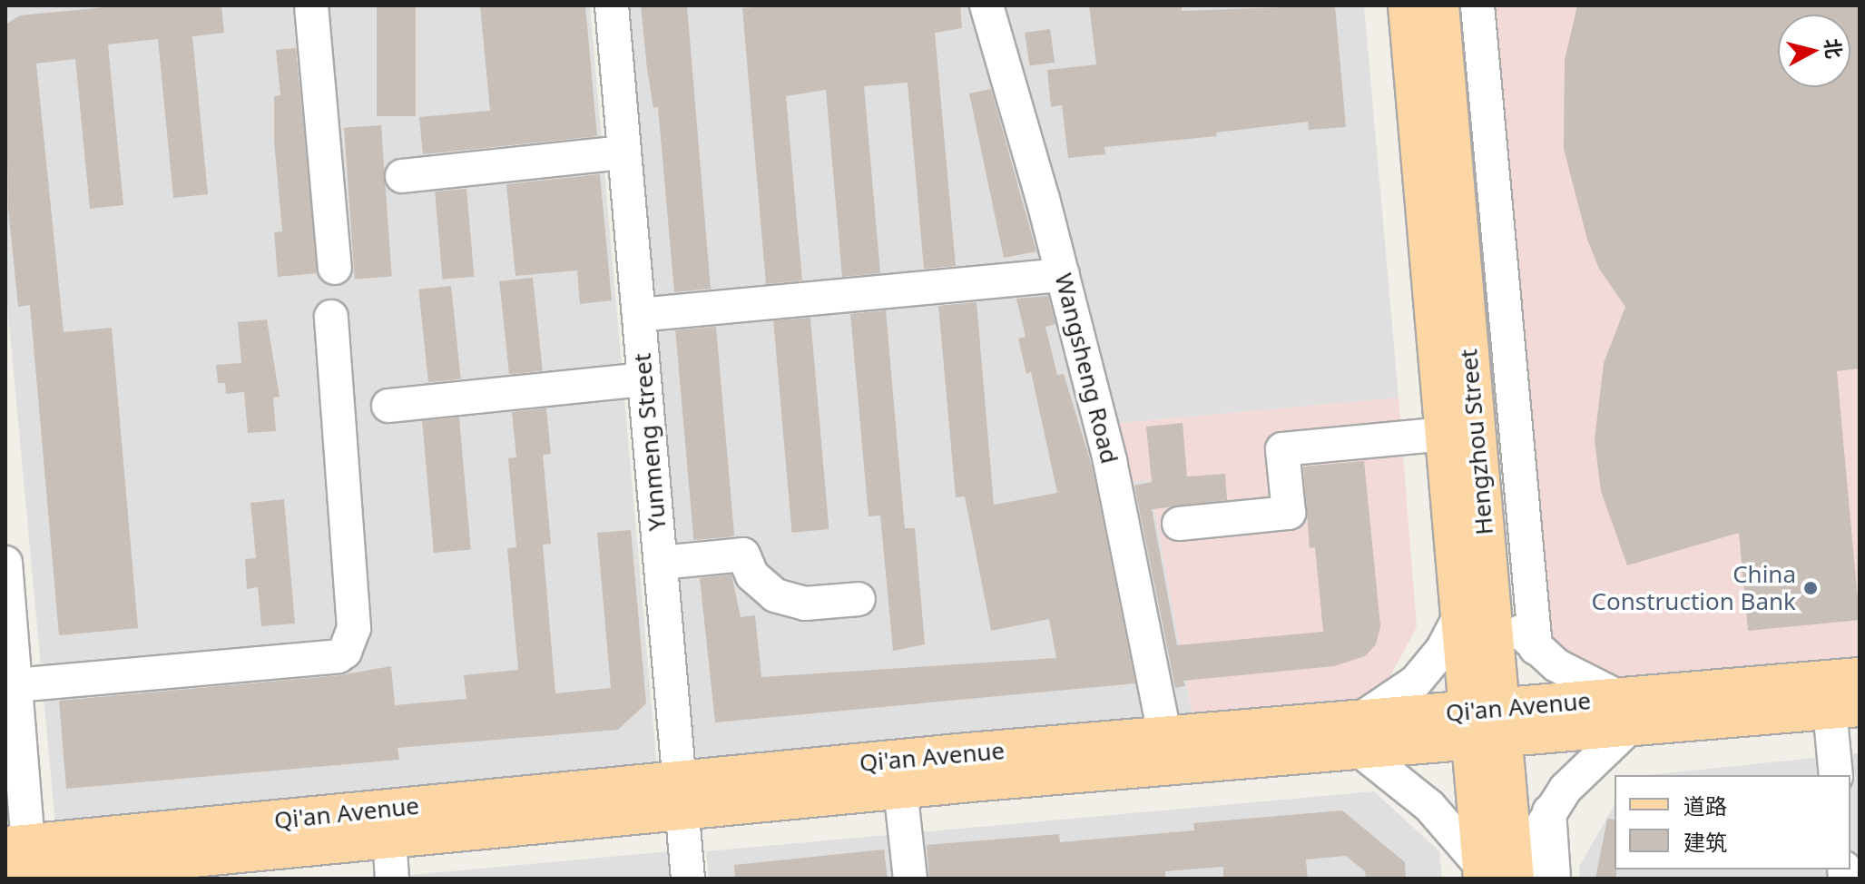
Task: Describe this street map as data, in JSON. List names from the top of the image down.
{
  "streets": {
    "main road": ["Hengzhou Street", "Qi'an Avenue"],
    "street": ["Wangsheng Road", "Yunmeng Street"]
  },
  "crossings": [
    ["Wangsheng Road", "Qi'an Avenue"],
    ["Yunmeng Street", "Qi'an Avenue"],
    ["Hengzhou Street", "Qi'an Avenue"]
  ],
  "places": ["China Construction Bank"],
  "legend": ["道路", "建筑"],
  "north": "right"
}
